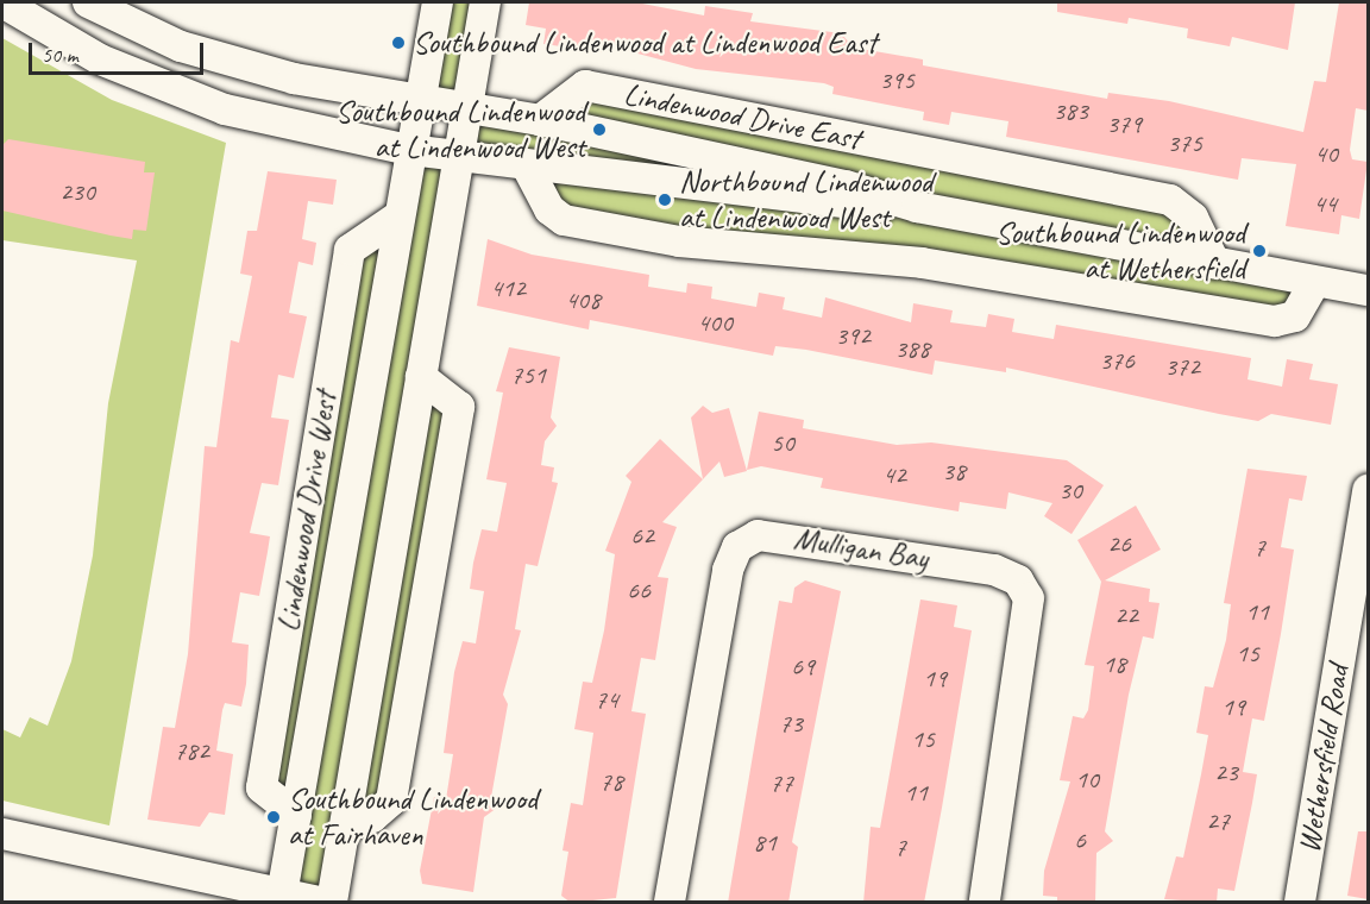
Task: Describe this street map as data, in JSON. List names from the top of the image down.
{
  "streets": {
    "street": [
      "Lindenwood Drive East",
      "Lindenwood Drive West",
      "Mulligan Bay",
      "Wethersfield Road"
    ]
  },
  "crossings": [
    ["Lindenwood Drive East", "Lindenwood Drive West"]
  ],
  "places": [
    "Southbound Lindenwood at Lindenwood East",
    "Southbound Lindenwood at Lindenwood West",
    "Northbound Lindenwood at Lindenwood West",
    "Southbound Lindenwood at Wethersfield",
    "Southbound Lindenwood at Fairhaven"
  ],
  "house_numbers": [
    "395",
    "383",
    "379",
    "375",
    "40",
    "230",
    "44",
    "412",
    "408",
    "400",
    "392",
    "388",
    "376",
    "372",
    "751",
    "50",
    "38",
    "42",
    "30",
    "62",
    "26",
    "7",
    "66",
    "11",
    "22",
    "15",
    "18",
    "69",
    "19",
    "74",
    "19",
    "73",
    "15",
    "782",
    "23",
    "10",
    "78",
    "77",
    "11",
    "27",
    "6",
    "81",
    "7"
  ],
  "scale_bar": "50 m"
}
